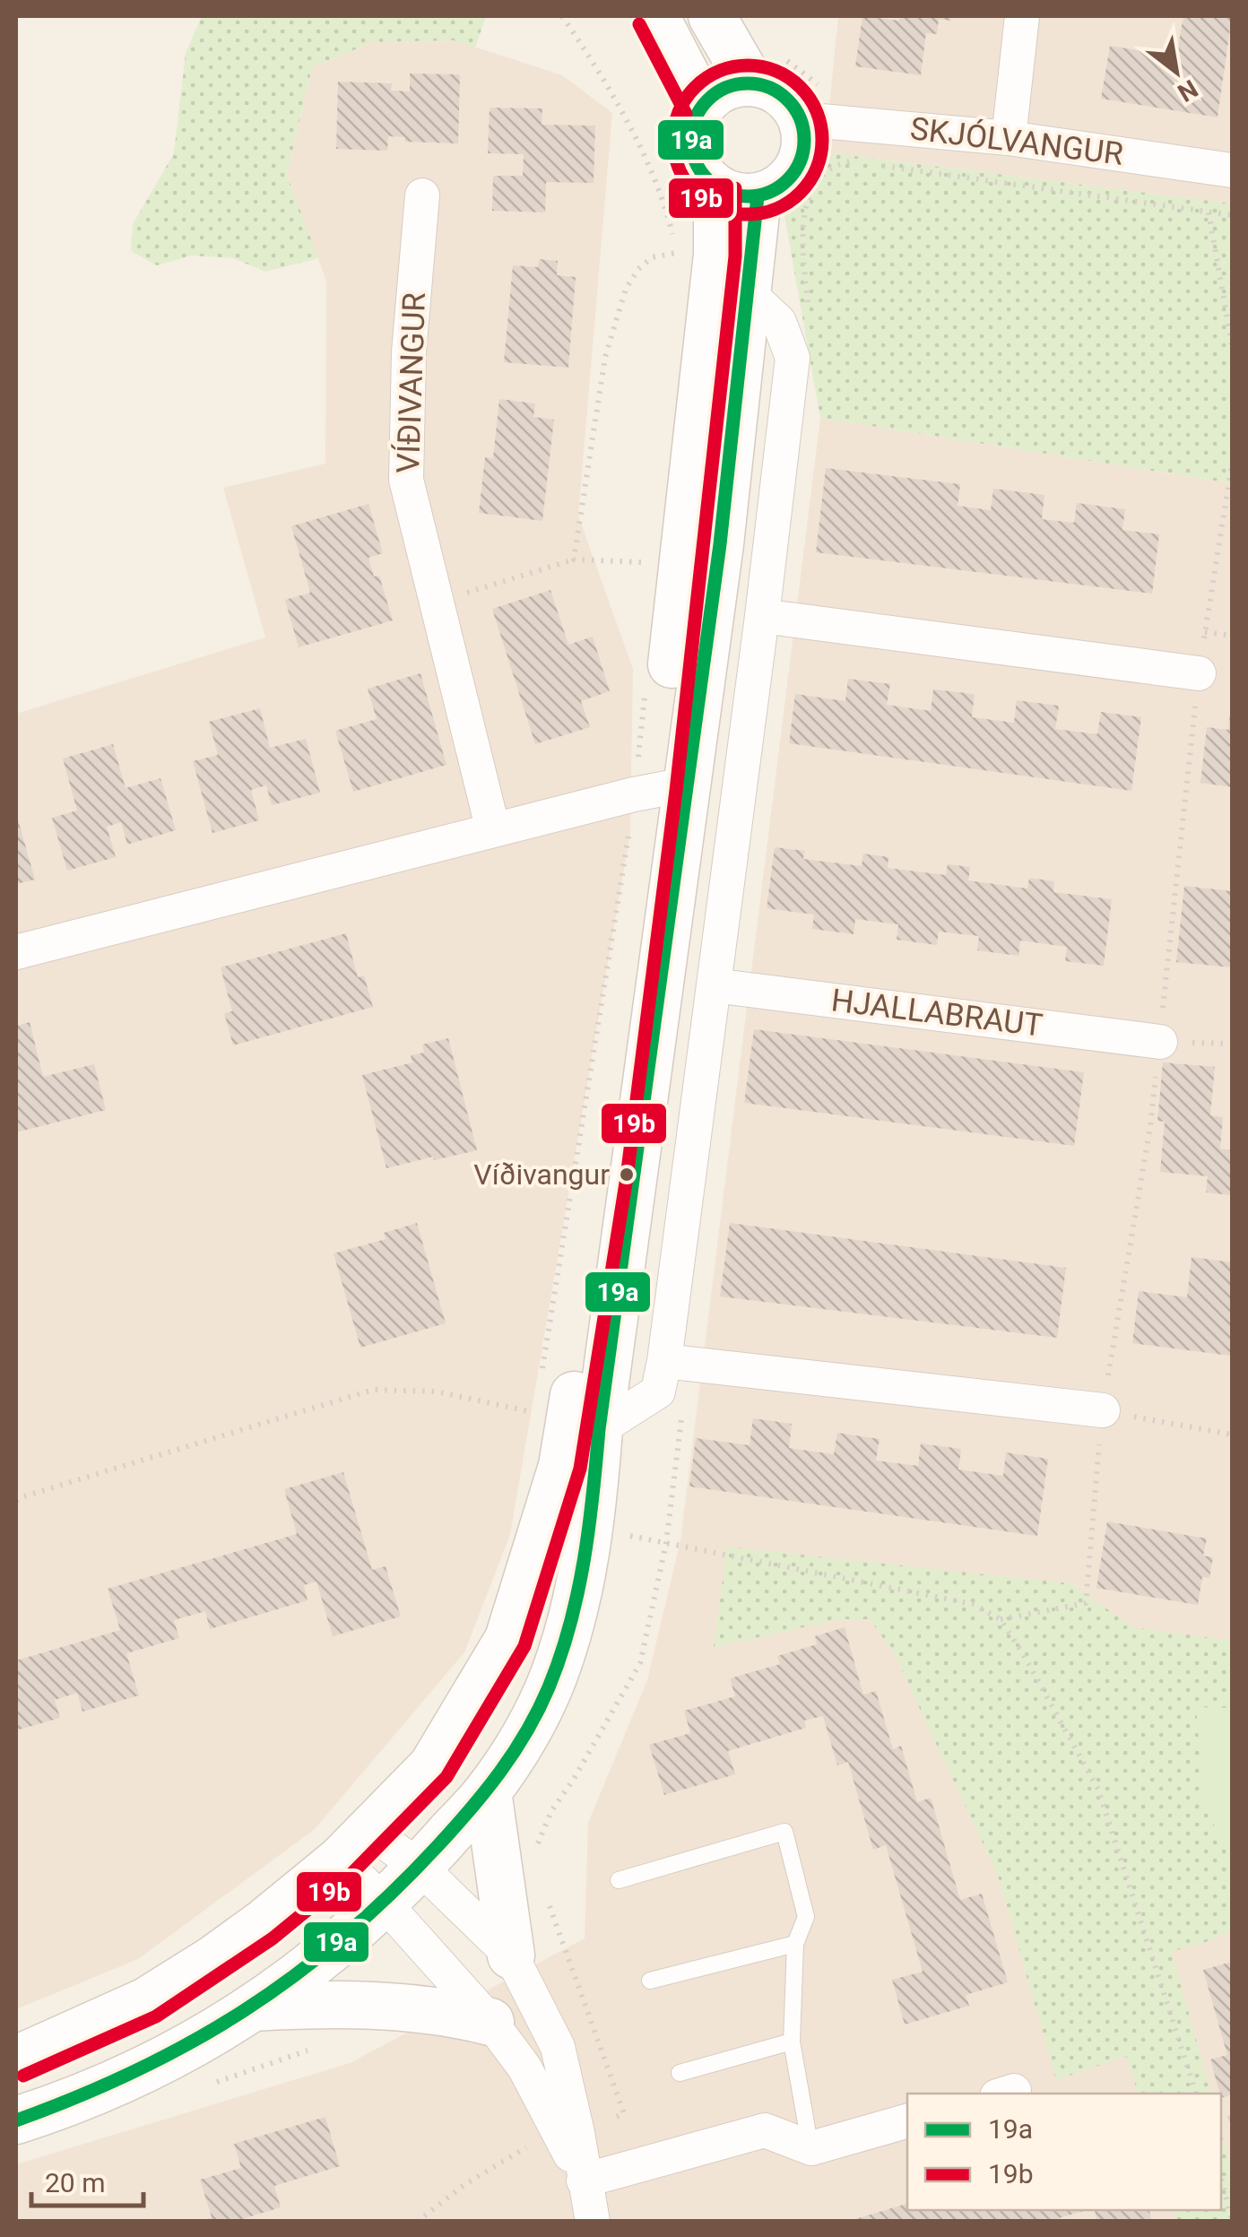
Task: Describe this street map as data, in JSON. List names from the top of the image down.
{
  "streets": {
    "street": ["SKJÓLVANGUR", "VÍÐIVANGUR", "HJALLABRAUT"]
  },
  "places": ["Víðivangur"],
  "lines": ["transit line 19b", "transit line 19a"],
  "legend": ["19a", "19b"],
  "scale_bar": "20 m",
  "north": "bottom right"
}
